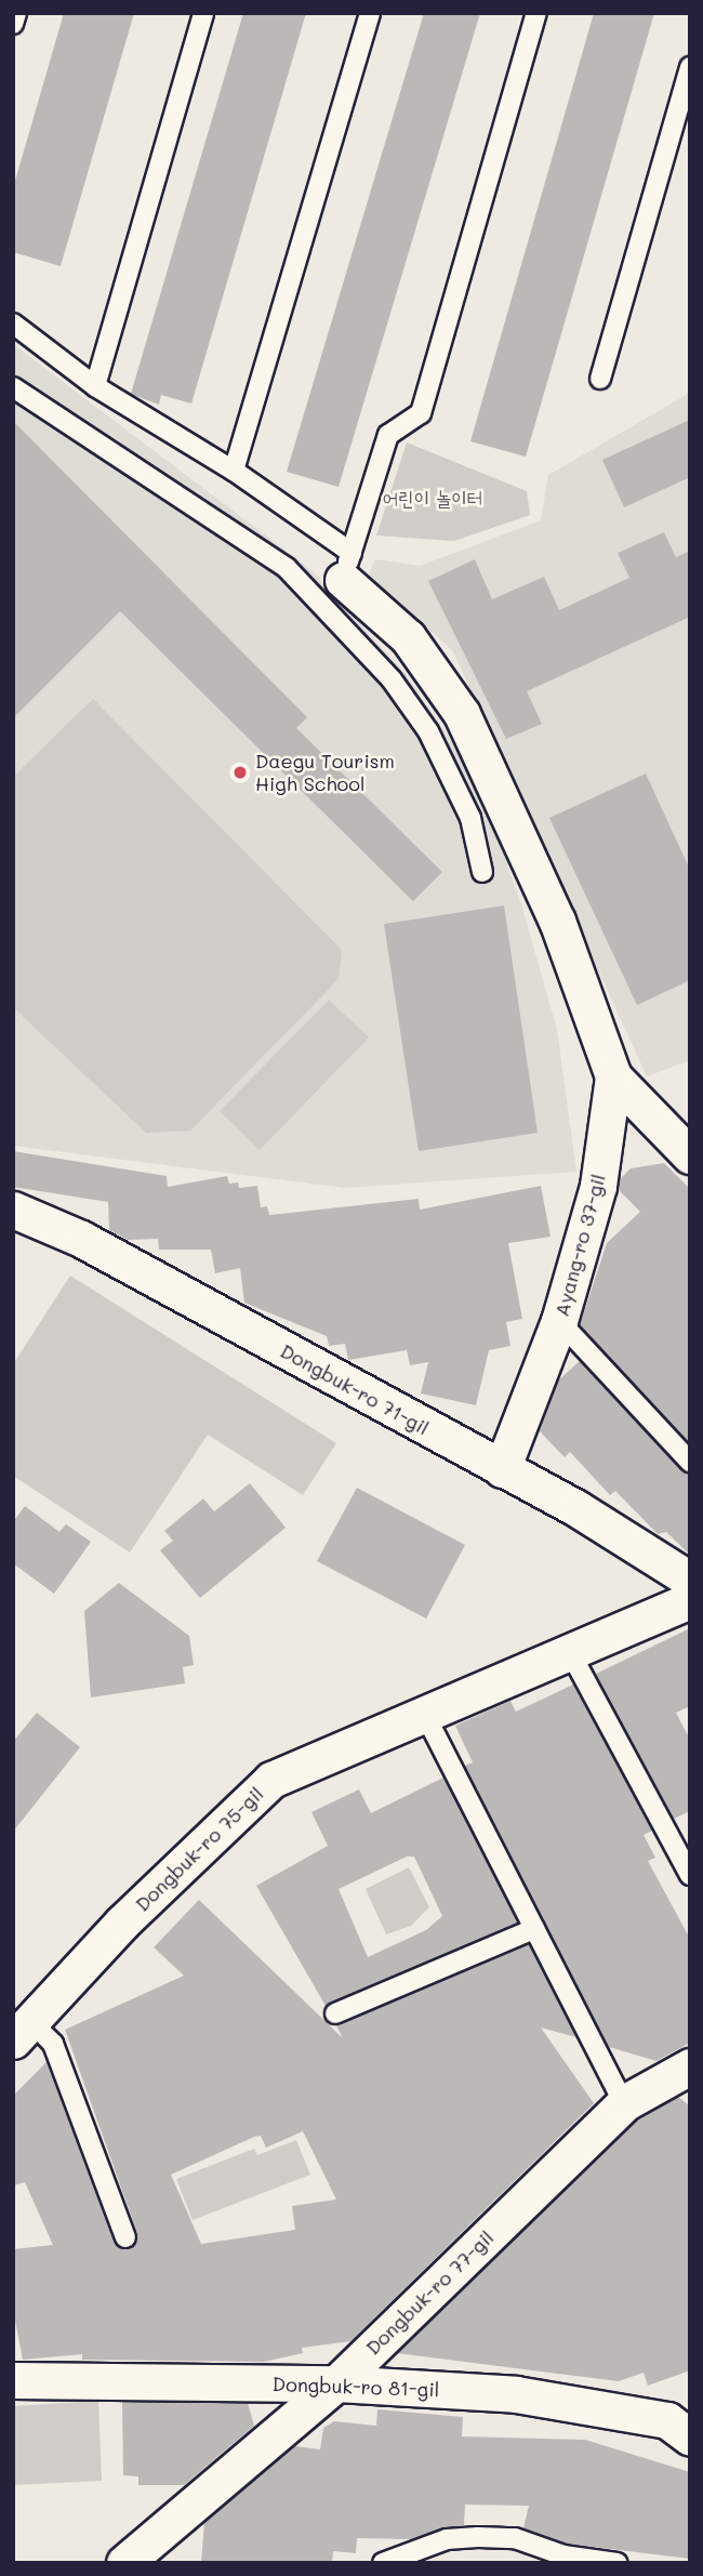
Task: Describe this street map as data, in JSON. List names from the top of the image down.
{
  "streets": {
    "street": [
      "Ayang-ro 37-gil",
      "Dongbuk-ro 71-gil",
      "Dongbuk-ro 75-gil",
      "Dongbuk-ro 77-gil",
      "Dongbuk-ro 81-gil"
    ]
  },
  "crossings": [
    ["Ayang-ro 37-gil", "Dongbuk-ro 71-gil"],
    ["Dongbuk-ro 77-gil", "Dongbuk-ro 81-gil"]
  ],
  "parks": ["어린이 놀이터"],
  "places": ["Daegu Tourism High School"]
}
